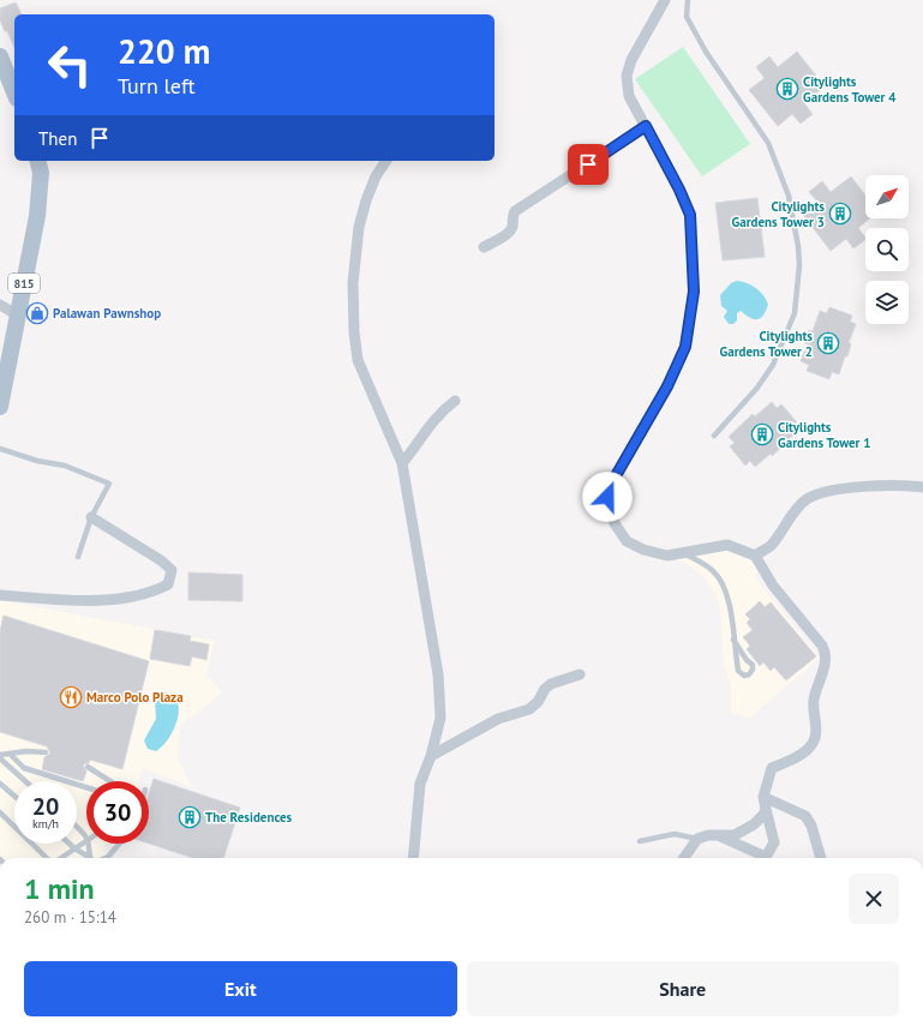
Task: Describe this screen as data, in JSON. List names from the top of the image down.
{
  "streets": {
    "main road": ["815"]
  },
  "places": {
    "building": [
      "Citylights Gardens Tower 4",
      "Citylights Gardens Tower 3",
      "Citylights Gardens Tower 2",
      "Citylights Gardens Tower 1",
      "The Residences"
    ],
    "shop": ["Palawan Pawnshop"],
    "restaurant": ["Marco Polo Plaza"]
  },
  "north": "top right",
  "page": {
    "turn": ["220 m", "Turn left"],
    "then": "Then",
    "speed": "20 km/h",
    "limit": "30",
    "heading": ["1 min", "260 m · 15:14"],
    "buttons": ["Exit", "Share"]
  }
}
